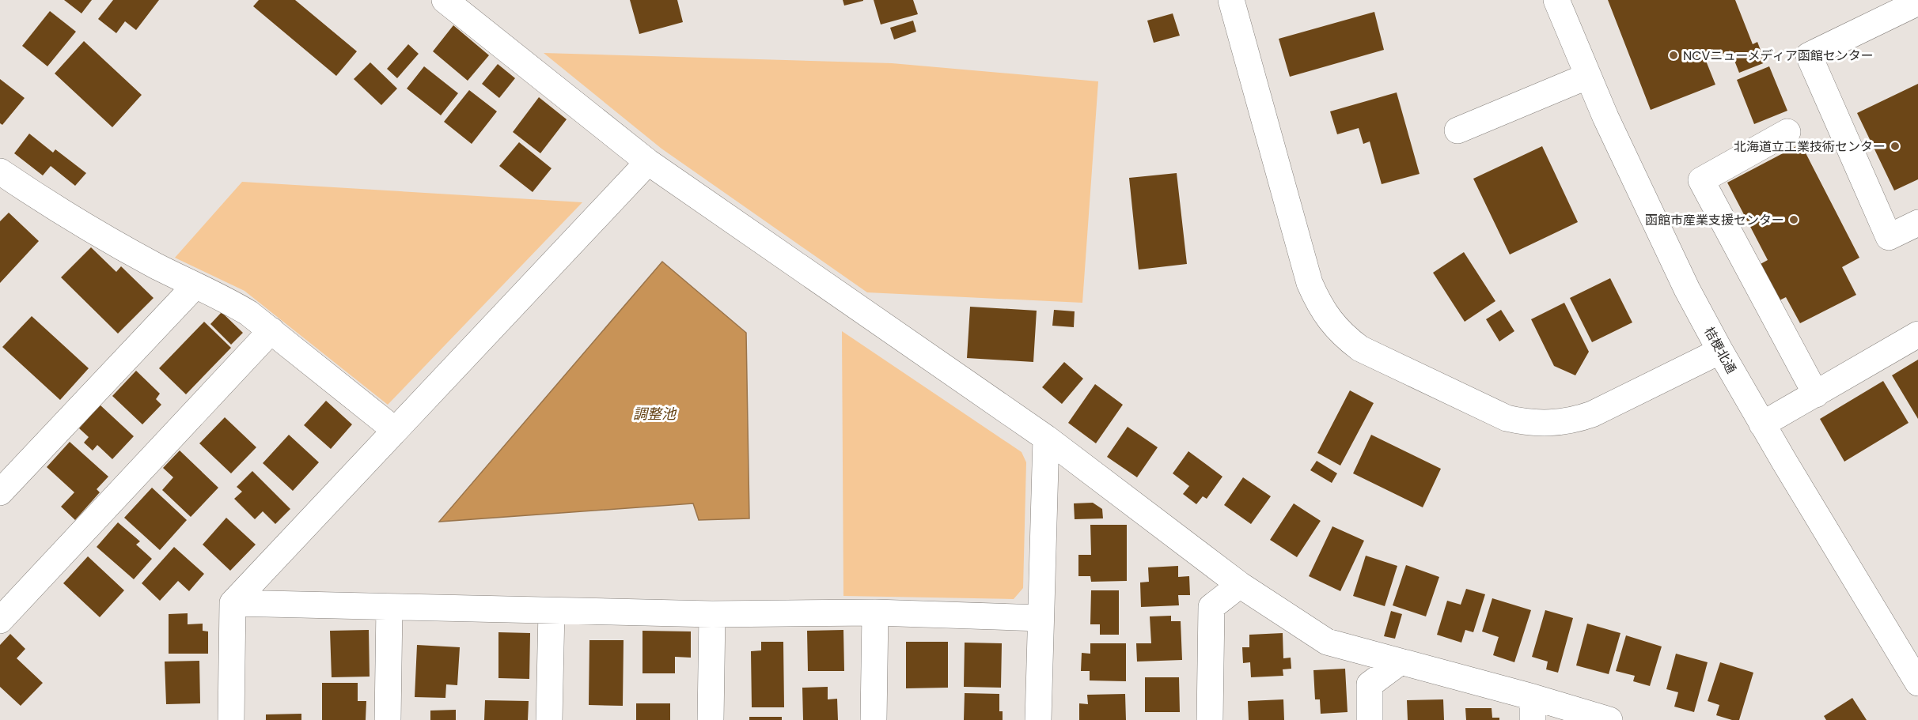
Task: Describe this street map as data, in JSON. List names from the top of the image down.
{
  "streets": {
    "street": ["桔梗北通"]
  },
  "water": ["調整池"],
  "places": ["NCVニューメディア函館センター", "北海道立工業技術センター", "函館市産業支援センター"]
}
